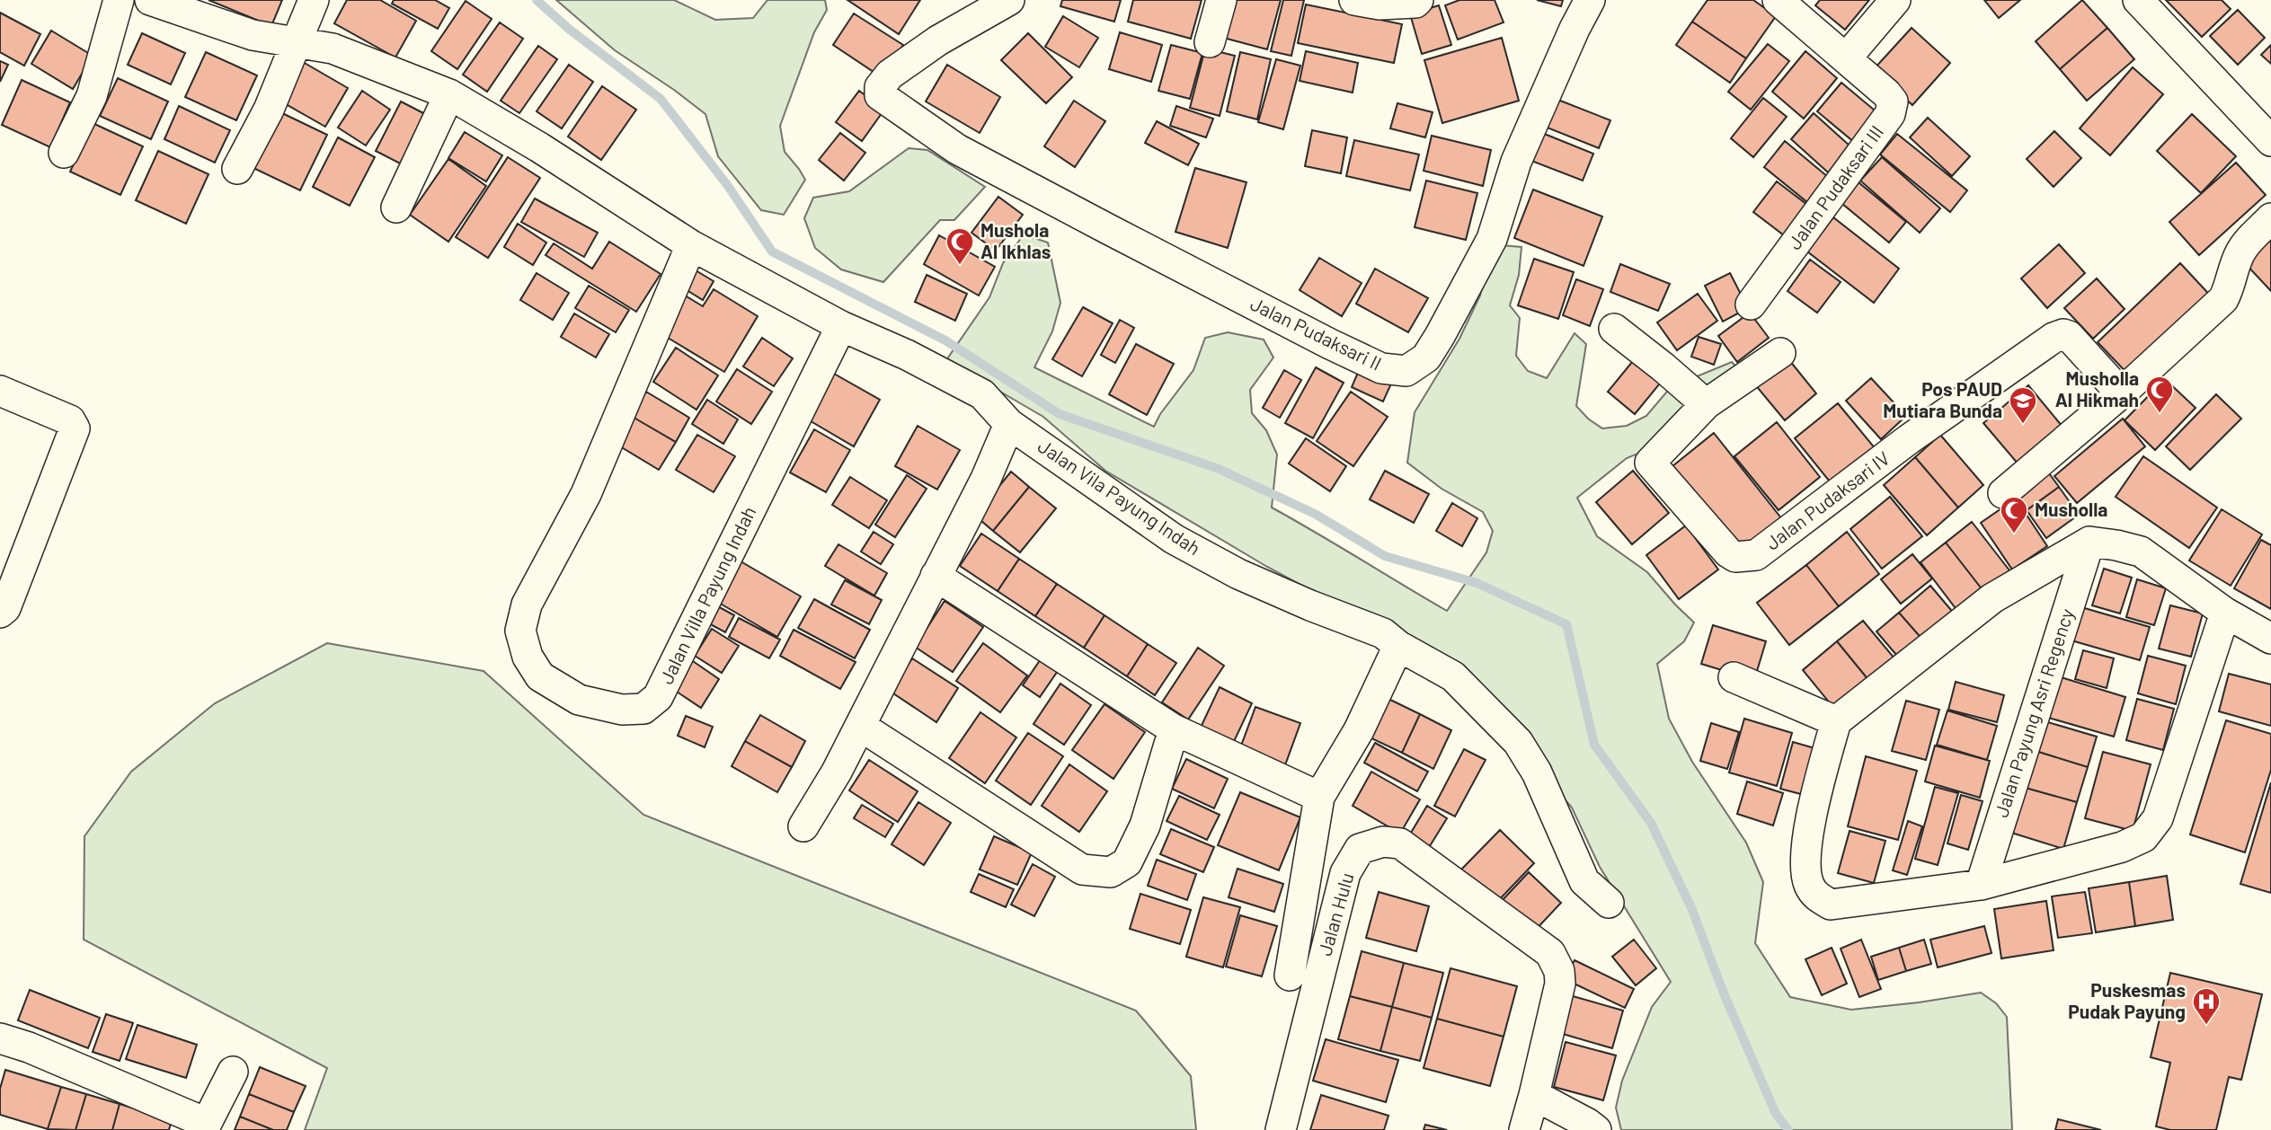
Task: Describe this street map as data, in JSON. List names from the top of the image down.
{
  "streets": {
    "street": [
      "Jalan Pudaksari III",
      "Jalan Pudaksari II",
      "Jalan Vila Payung Indah",
      "Jalan Pudaksari IV",
      "Jalan Villa Payung Indah",
      "Jalan Payung Asri Regency",
      "Jalan Hulu"
    ]
  },
  "places": {
    "mosque": ["Mushola Al Ikhlas", "Musholla Al Hikmah", "Musholla"],
    "school or university": ["Pos PAUD Mutiara Bunda"],
    "hospital": ["Puskesmas Pudak Payung"]
  }
}
